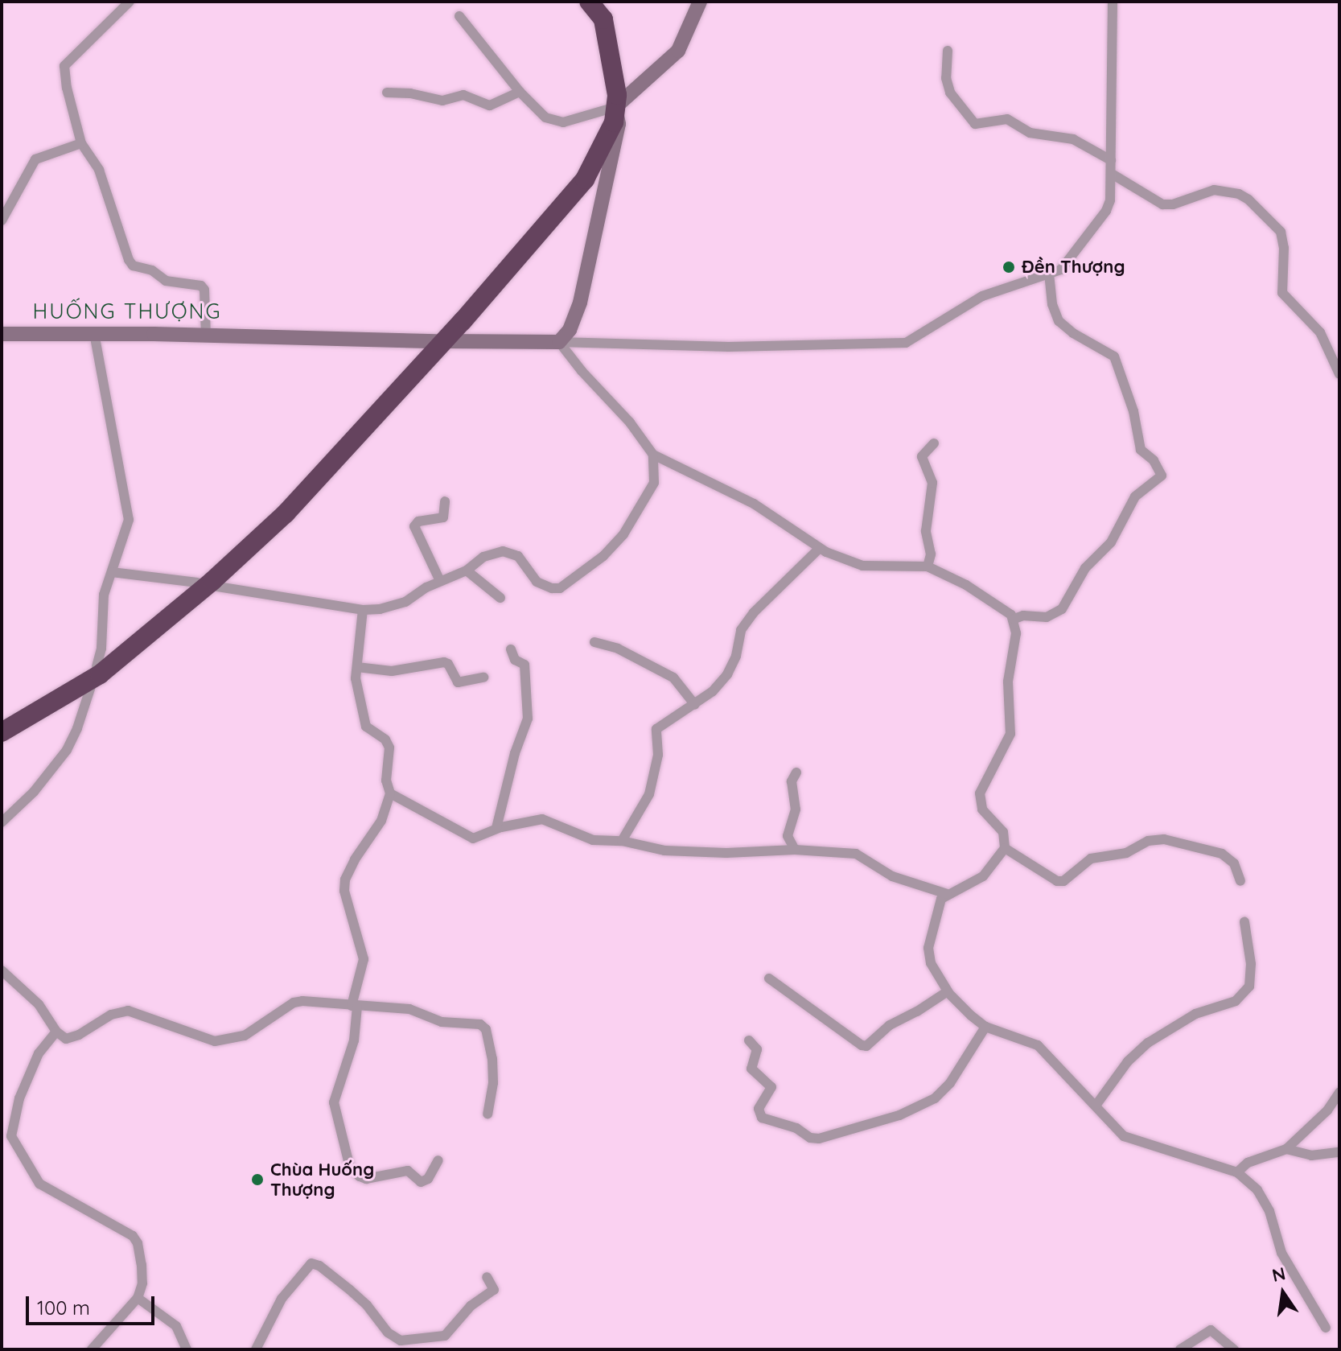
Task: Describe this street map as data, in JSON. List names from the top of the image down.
{
  "districts": ["HUỐNG THƯỢNG"],
  "places": ["Đền Thượng", "Chùa Huống Thượng"],
  "scale_bar": "100 m",
  "north": "top"
}
